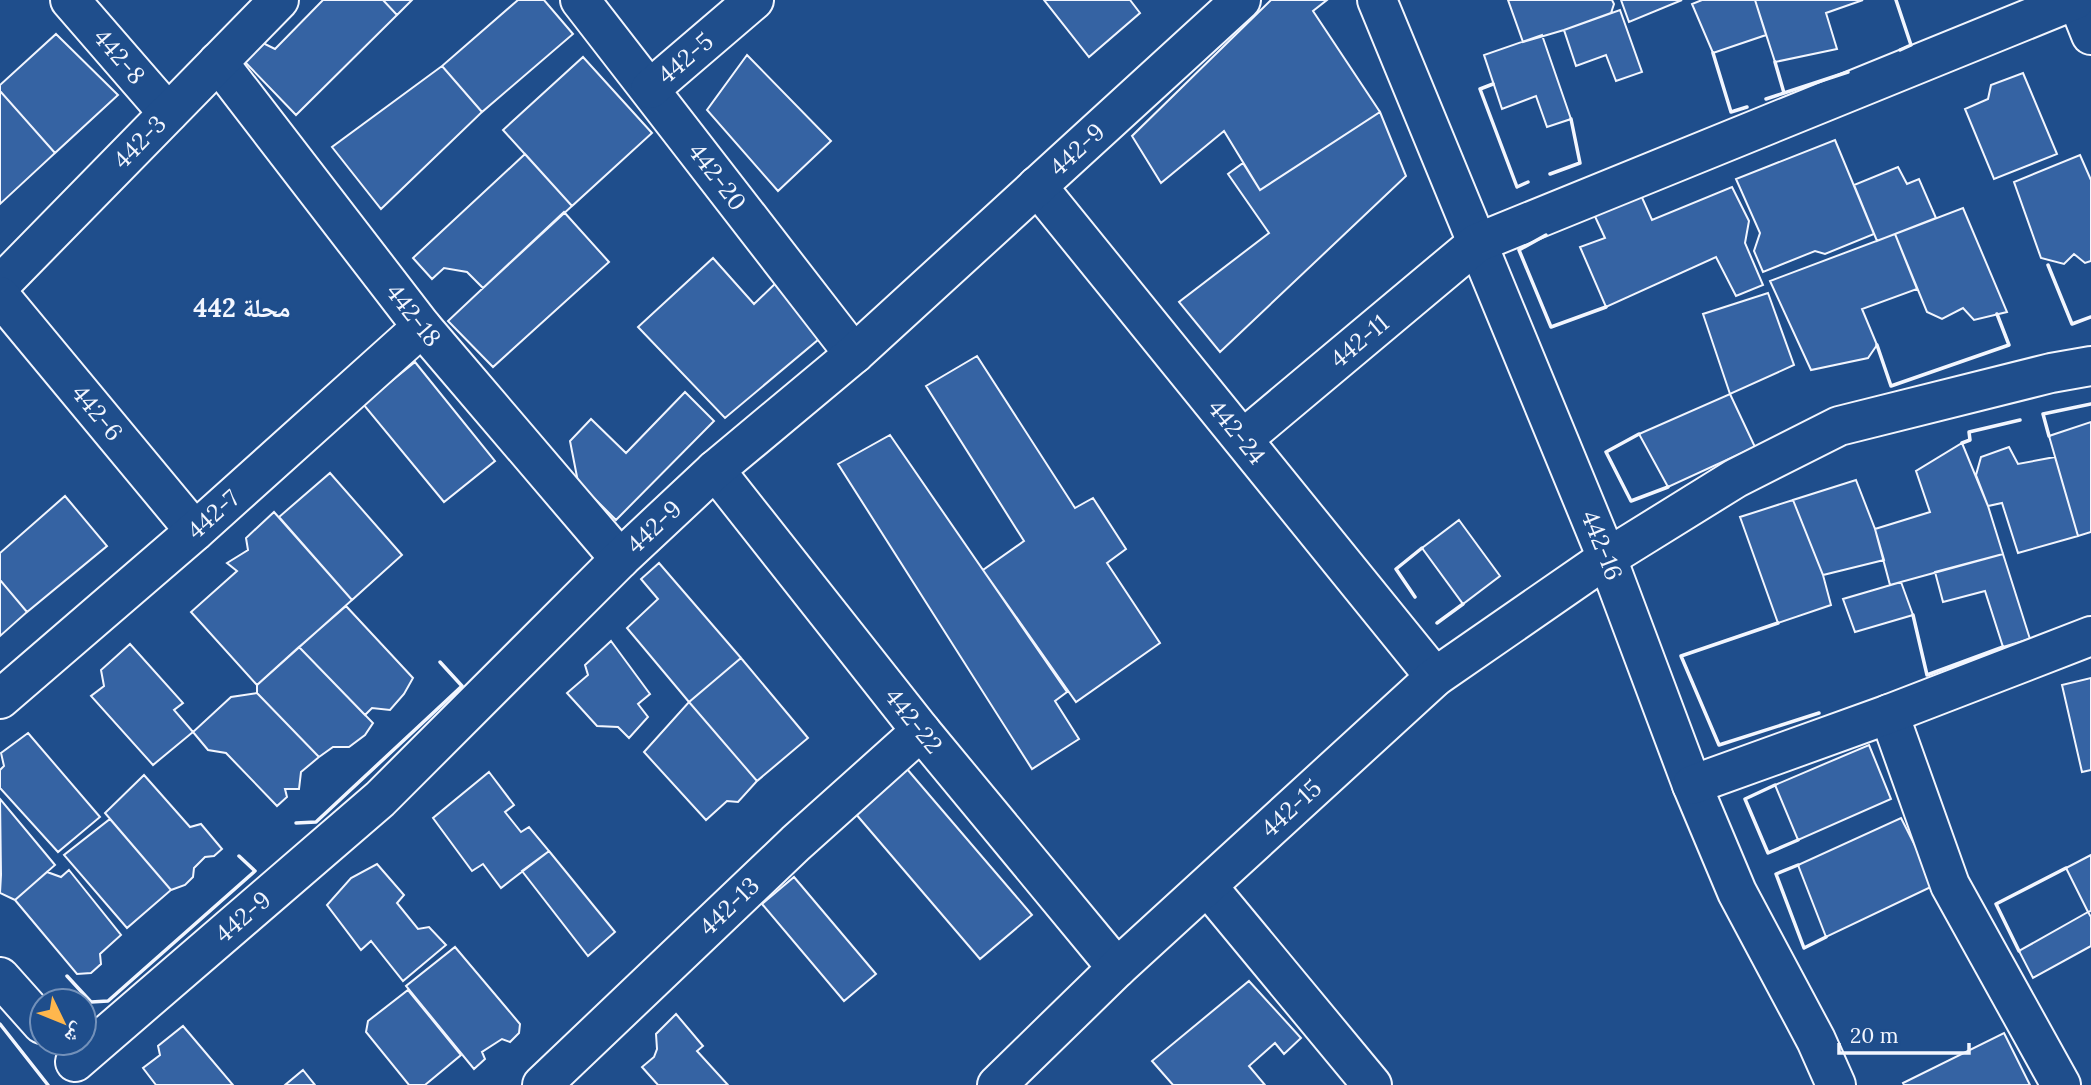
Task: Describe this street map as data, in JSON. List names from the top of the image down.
{
  "streets": {
    "street": [
      "442-8",
      "442-5",
      "442-3",
      "442-9",
      "442-20",
      "442-18",
      "442-11",
      "442-6",
      "442-24",
      "442-7",
      "442-16",
      "442-22",
      "442-15",
      "442-13"
    ]
  },
  "crossings": [
    ["442-8", "442-3"],
    ["442-5", "442-20"],
    ["442-3", "442-18"],
    ["442-9", "442-20"],
    ["442-9", "442-18"],
    ["442-9", "442-24"],
    ["442-9", "442-22"],
    ["442-18", "442-7"],
    ["442-11", "442-24"],
    ["442-11", "442-16"],
    ["442-6", "442-7"],
    ["442-24", "442-15"],
    ["442-16", "442-15"],
    ["442-22", "442-15"],
    ["442-22", "442-13"]
  ],
  "districts": ["محلة 442"],
  "scale_bar": "20 m",
  "north": "bottom right"
}
